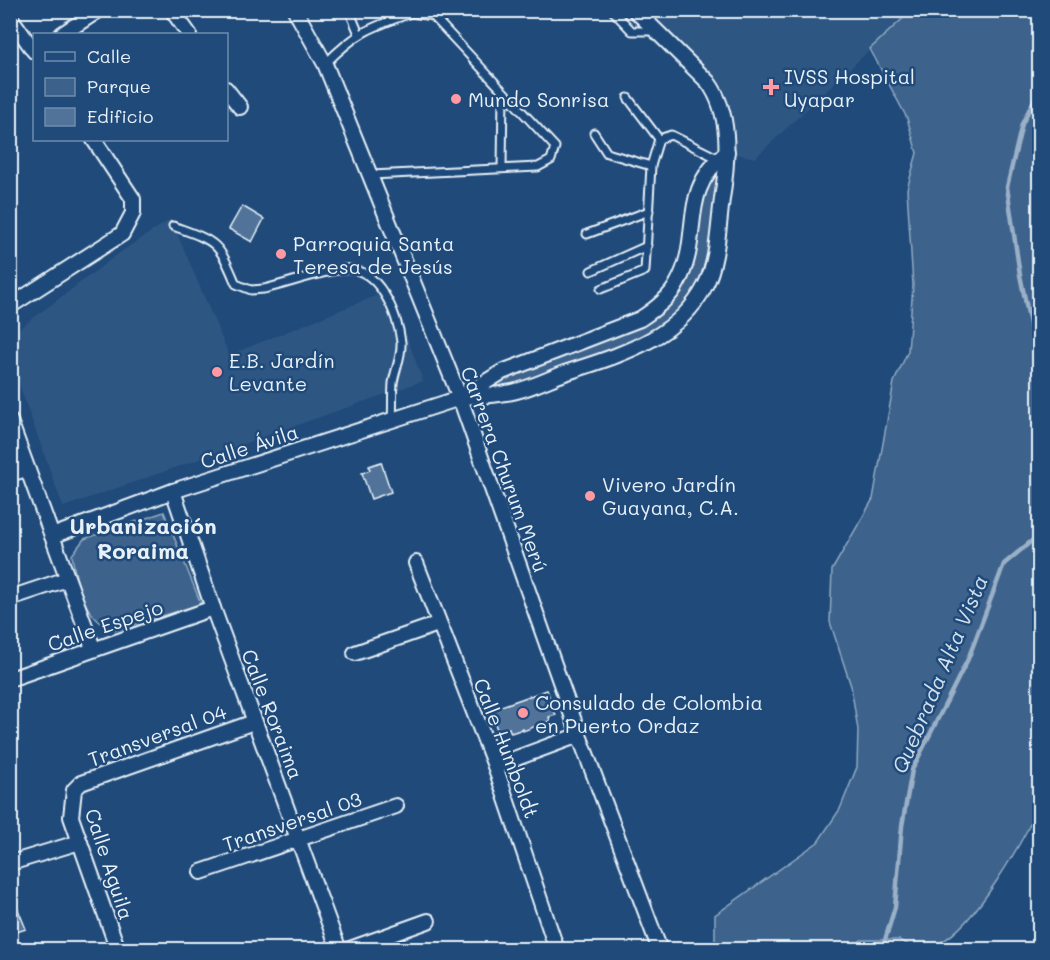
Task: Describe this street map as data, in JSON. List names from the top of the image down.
{
  "streets": {
    "street": [
      "Calle Ávila",
      "Carrera Churum Merú",
      "Calle Espejo",
      "Calle Roraima",
      "Transversal 04",
      "Calle Humboldt",
      "Transversal 03",
      "Calle Aguila"
    ]
  },
  "crossings": [
    ["Calle Ávila", "Carrera Churum Merú"],
    ["Calle Ávila", "Calle Roraima"],
    ["Calle Espejo", "Calle Roraima"],
    ["Calle Roraima", "Transversal 04"],
    ["Calle Roraima", "Transversal 03"],
    ["Transversal 04", "Calle Aguila"]
  ],
  "districts": ["Urbanización Roraima"],
  "water": ["Quebrada Alta Vista"],
  "places": {
    "health": ["IVSS Hospital Uyapar"],
    "other": [
      "Mundo Sonrisa",
      "Parroquia Santa Teresa de Jesús",
      "E.B. Jardín Levante",
      "Vivero Jardín Guayana, C.A.",
      "Consulado de Colombia en Puerto Ordaz"
    ]
  },
  "legend": ["Calle", "Parque", "Edificio"]
}
